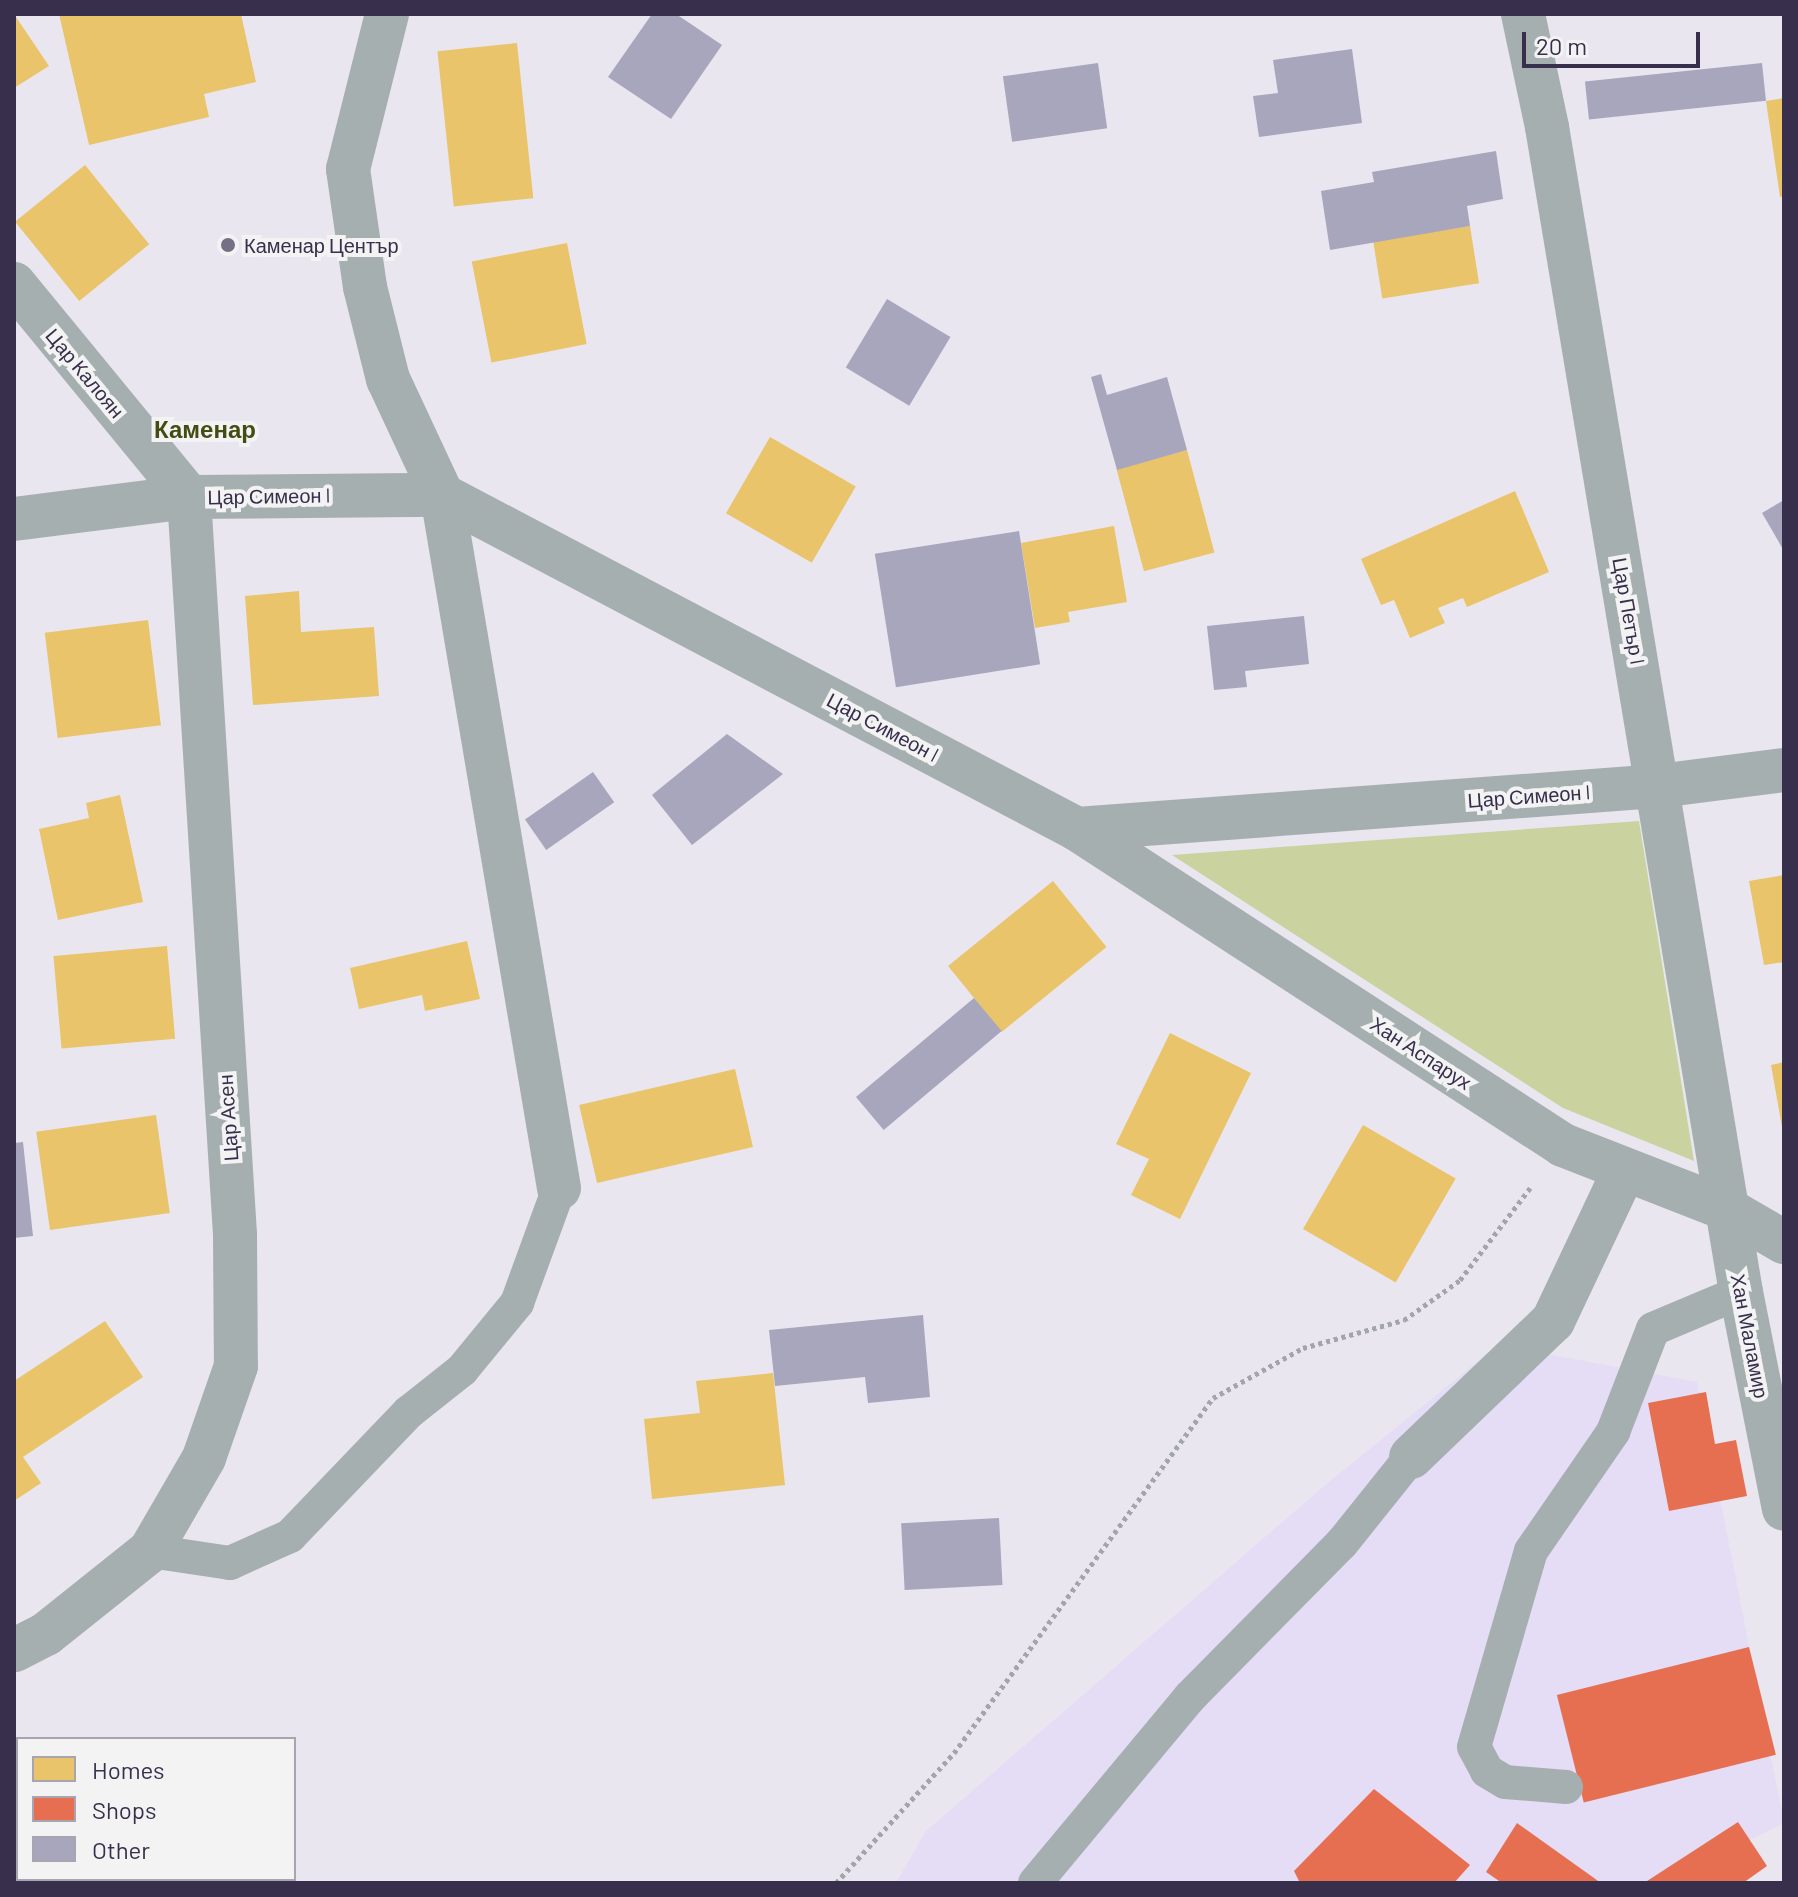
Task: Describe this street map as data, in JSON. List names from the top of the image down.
{
  "streets": {
    "street": [
      "Цар Калоян",
      "Цар Симеон I",
      "Цар Петър I",
      "Хан Аспарух",
      "Цар Асен",
      "Хан Маламир"
    ]
  },
  "crossings": [
    ["Цар Калоян", "Цар Симеон I"],
    ["Цар Калоян", "Цар Асен"],
    ["Цар Симеон I", "Цар Петър I"],
    ["Цар Симеон I", "Хан Аспарух"],
    ["Цар Симеон I", "Цар Асен"],
    ["Цар Петър I", "Хан Аспарух"],
    ["Цар Петър I", "Хан Маламир"],
    ["Хан Аспарух", "Хан Маламир"]
  ],
  "districts": ["Каменар"],
  "places": ["Каменар Център"],
  "legend": ["Homes", "Shops", "Other"],
  "scale_bar": "20 m"
}
